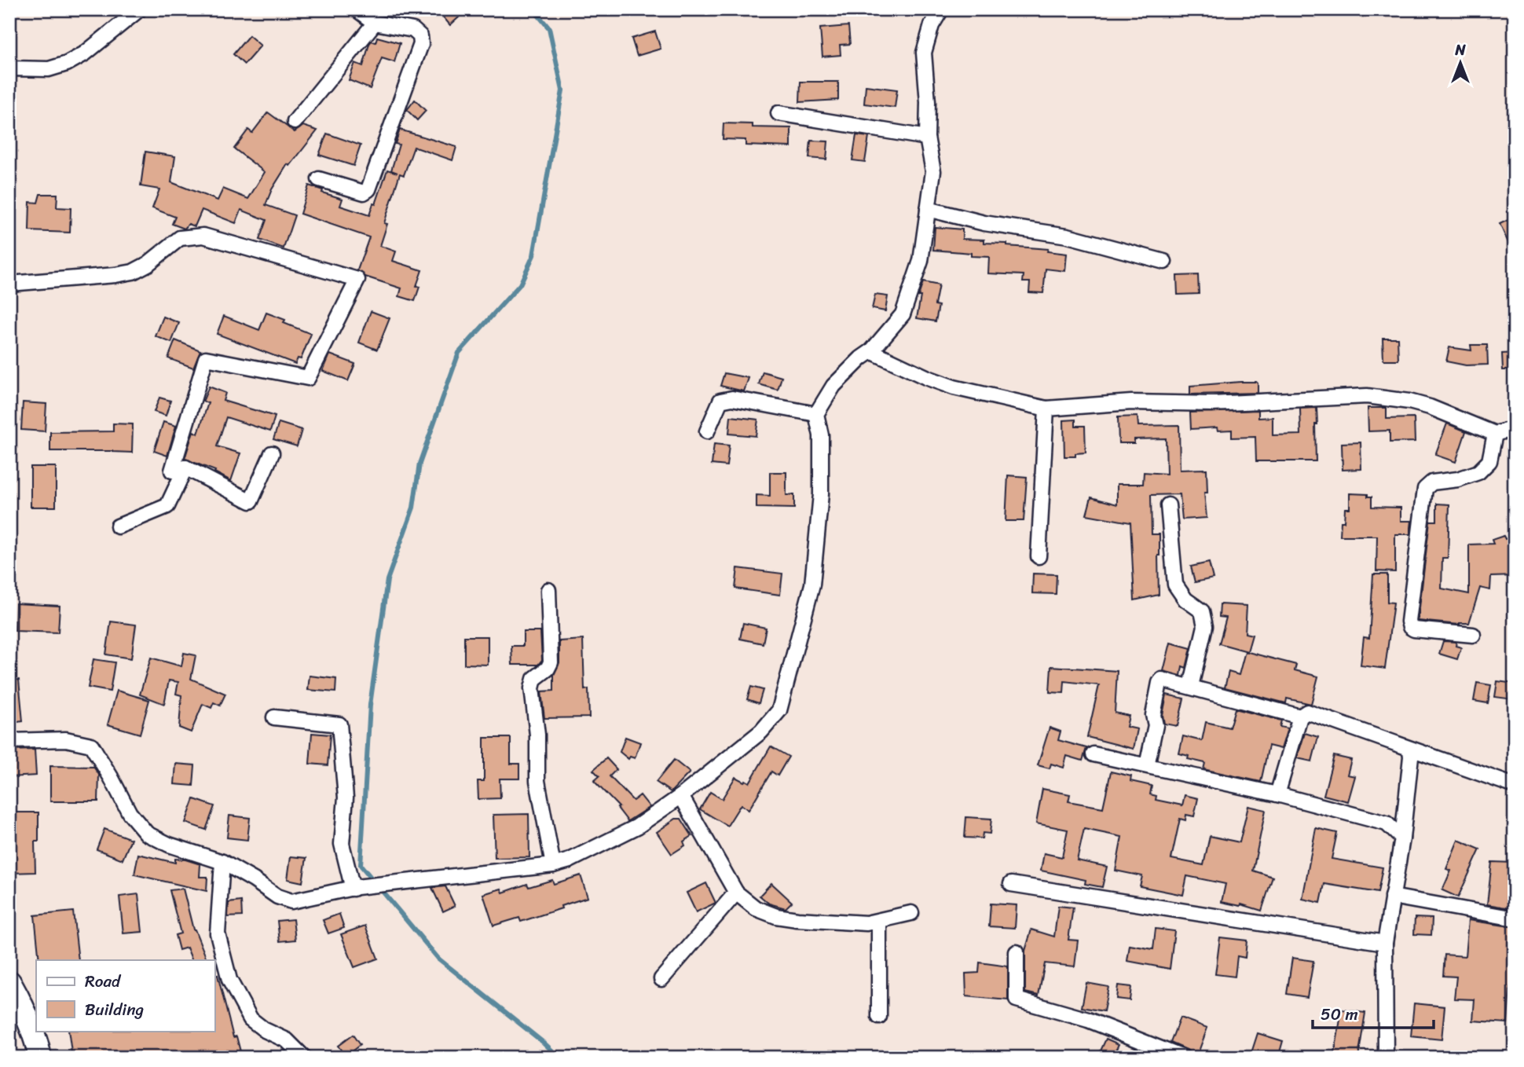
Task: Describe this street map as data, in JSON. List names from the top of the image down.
{
  "legend": ["Road", "Building"],
  "scale_bar": "50 m",
  "north": "top"
}
